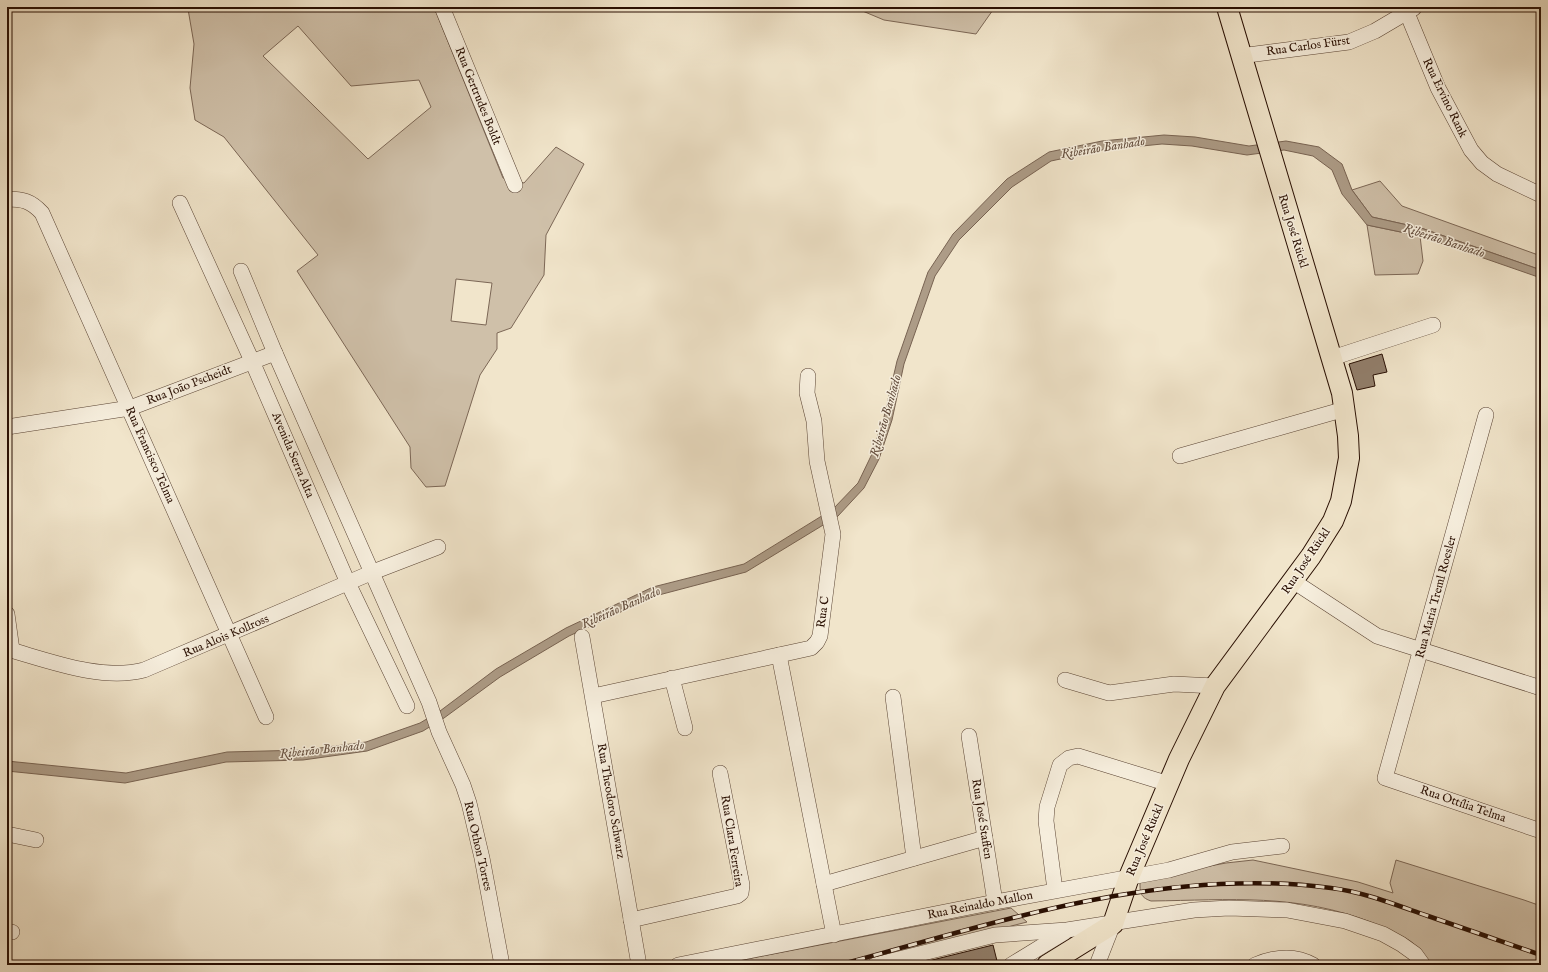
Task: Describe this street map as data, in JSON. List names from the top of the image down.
{
  "streets": {
    "main road": ["Rua José Rückl"],
    "street": [
      "Rua Carlos Fürst",
      "Rua Gertrudes Boldt",
      "Rua Ervino Rank",
      "Rua João Pscheidt",
      "Rua Francisco Telma",
      "Avenida Serra Alta",
      "Rua Maria Treml Roesler",
      "Rua C",
      "Rua Alois Kollross",
      "Rua Theodoro Schwarz",
      "Rua Ottília Telma",
      "Rua José Staffen",
      "Rua Clara Ferreira",
      "Rua Othon Torres",
      "Rua Reinaldo Mallon"
    ]
  },
  "crossings": [
    ["Rua Carlos Fürst", "Rua Ervino Rank"],
    ["Rua Carlos Fürst", "Rua José Rückl"],
    ["Rua José Rückl", "Rua Reinaldo Mallon"],
    ["Rua João Pscheidt", "Rua Francisco Telma"],
    ["Rua João Pscheidt", "Avenida Serra Alta"],
    ["Rua Francisco Telma", "Rua Alois Kollross"],
    ["Avenida Serra Alta", "Rua Alois Kollross"],
    ["Avenida Serra Alta", "Rua Othon Torres"],
    ["Rua Maria Treml Roesler", "Rua Ottília Telma"],
    ["Rua C", "Rua Theodoro Schwarz"],
    ["Rua Theodoro Schwarz", "Rua Clara Ferreira"],
    ["Rua José Staffen", "Rua Reinaldo Mallon"]
  ],
  "water": ["Ribeirão Banhado"]
}
